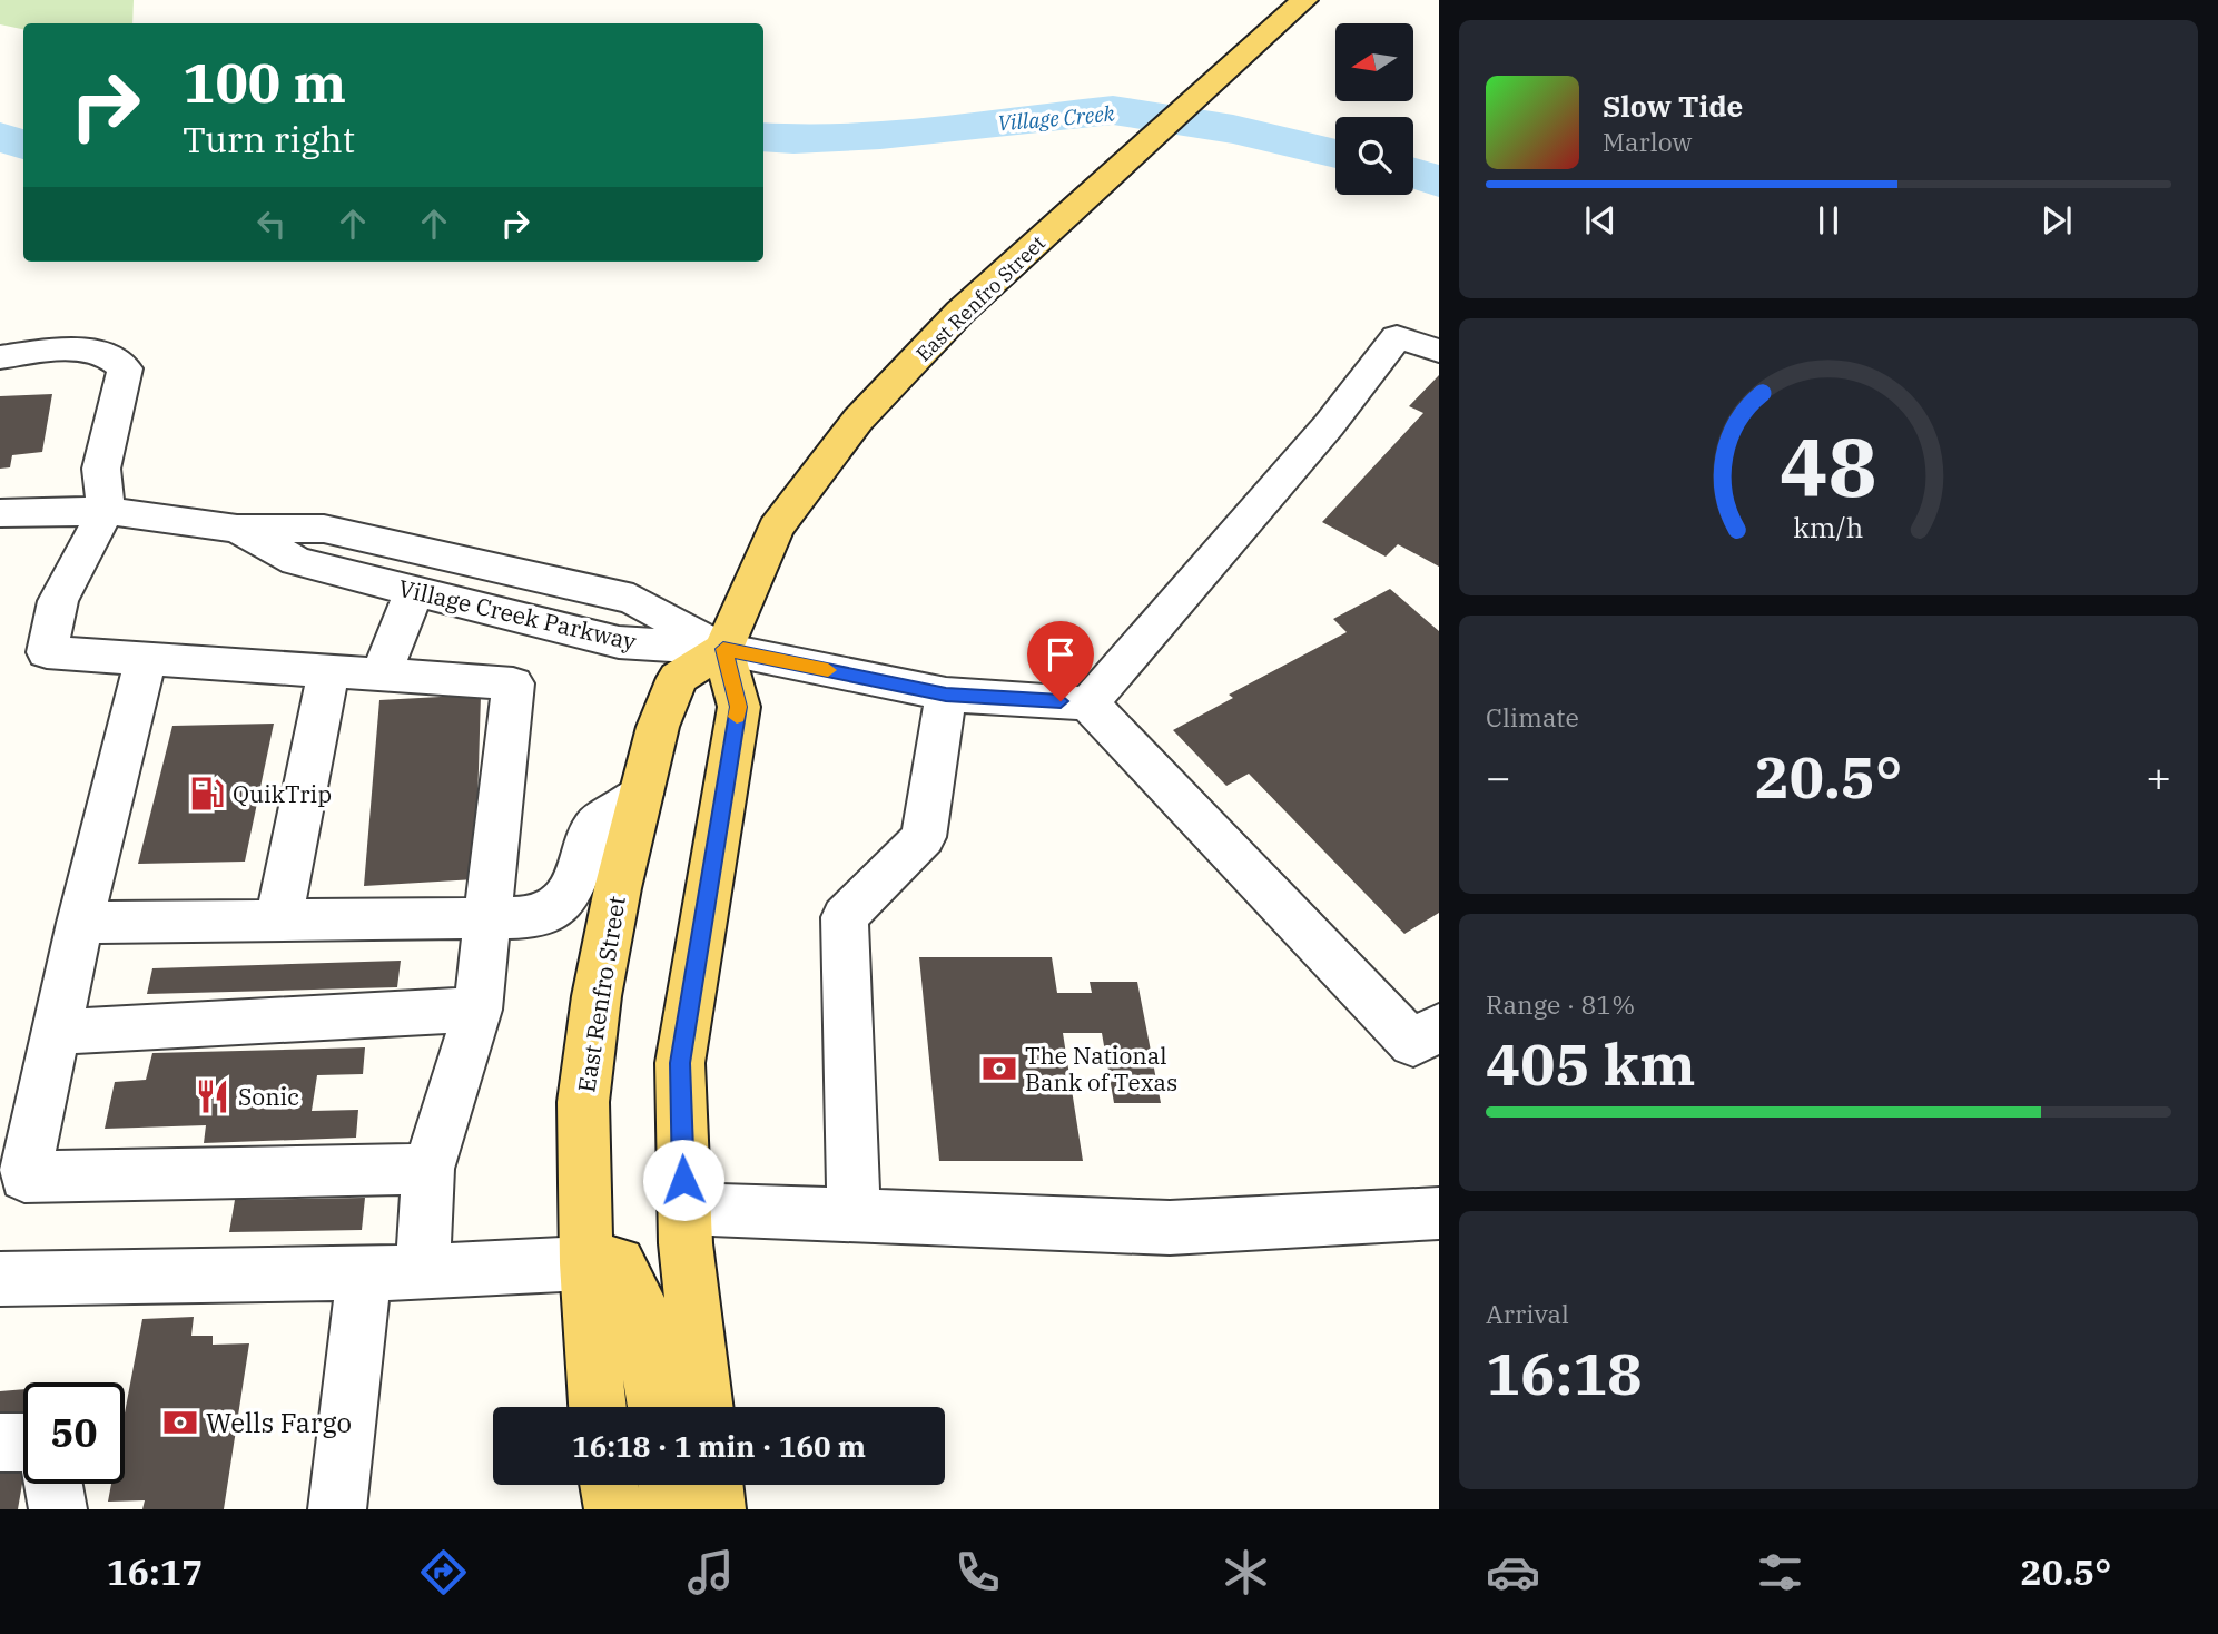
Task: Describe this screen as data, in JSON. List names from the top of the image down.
{
  "streets": {
    "main road": ["East Renfro Street"],
    "street": ["Village Creek Parkway"]
  },
  "crossings": [
    ["East Renfro Street", "Village Creek Parkway"]
  ],
  "water": ["Village Creek"],
  "places": {
    "fuel station": ["QuikTrip"],
    "bank": ["The National Bank of Texas", "Wells Fargo"],
    "restaurant": ["Sonic"]
  },
  "north": "left",
  "page": {
    "turn": ["100 m", "Turn right"],
    "song": ["Slow Tide", "Marlow"],
    "tile": [
      "Climate",
      ["Range · 81%", "405 km"],
      ["Arrival", "16:18"]
    ],
    "heat": ["−", "20.5°", "+"],
    "limit": "50",
    "trip": "16:18 · 1 min · 160 m",
    "tabs": ["16:17", "20.5°"],
    "gauge": ["48", "km/h"]
  }
}
